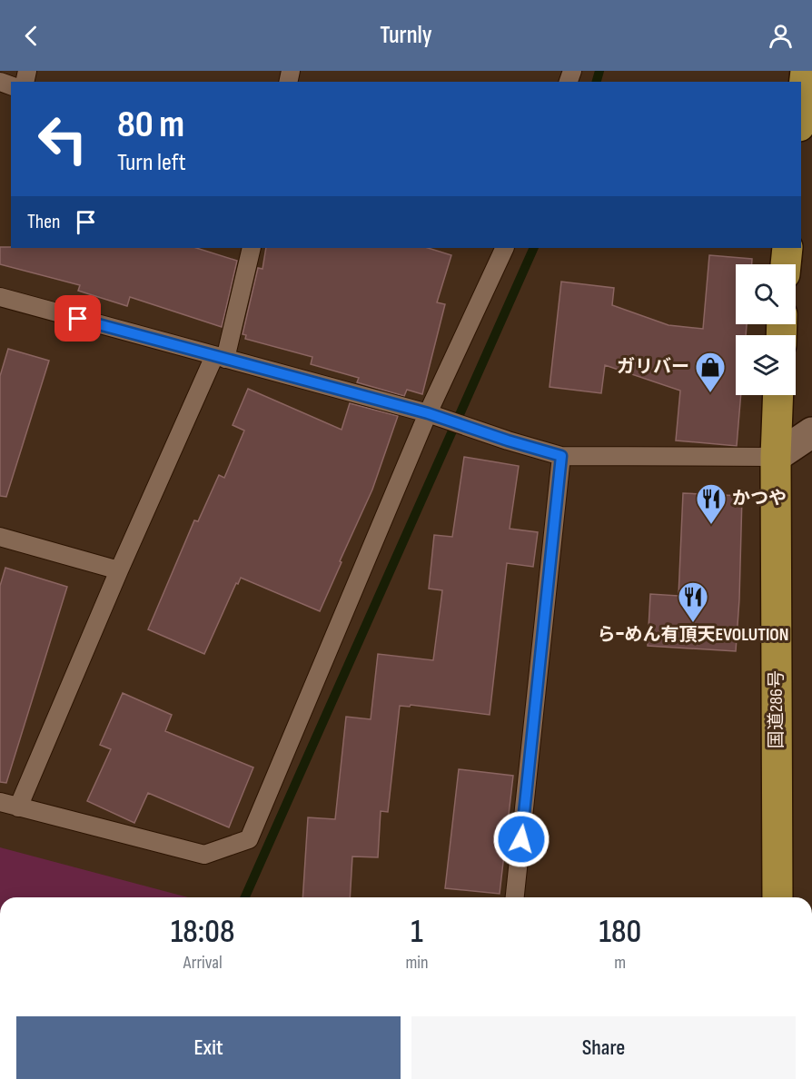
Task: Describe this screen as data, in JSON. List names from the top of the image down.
{
  "streets": {
    "highway": ["国道286号"]
  },
  "places": {
    "shop": ["ガリバー"],
    "restaurant": ["かつや", "らｰめん有頂天EVOLUTION"]
  },
  "page": {
    "header": "Turnly",
    "turn": ["80 m", "Turn left"],
    "then": "Then",
    "eta": [
      "18:08",
      "Arrival",
      "1",
      "min",
      "180",
      "m"
    ],
    "buttons": ["Exit", "Share"]
  }
}
